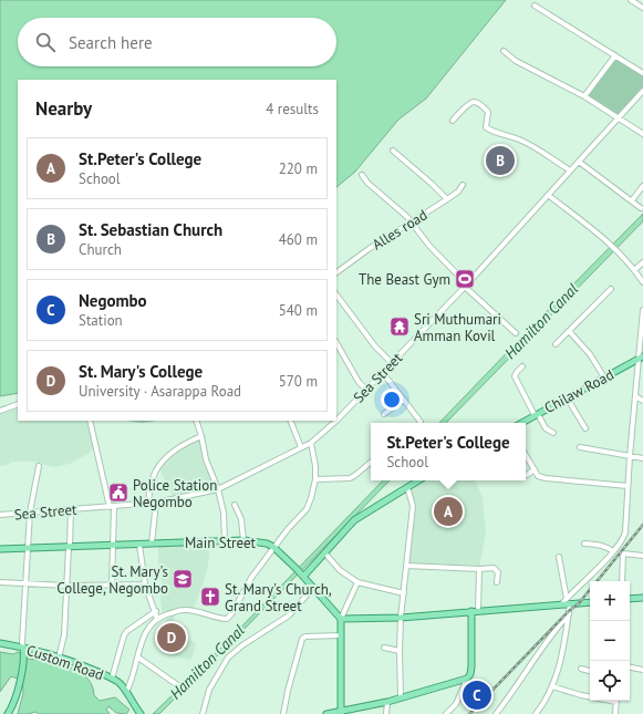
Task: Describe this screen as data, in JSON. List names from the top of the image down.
{
  "streets": {
    "main road": ["Chilaw Road", "Main Street", "Custom Road"],
    "street": ["Alles road", "Sea Street"]
  },
  "water": ["Hamilton Canal"],
  "places": {
    "sports": ["The Beast Gym"],
    "temple": ["Sri Muthumari Amman Kovil"],
    "public building": ["Police Station Negombo"],
    "school or university": ["St. Mary's College, Negombo"],
    "church": ["St. Mary's Church, Grand Street"]
  },
  "page": {
    "search": "Search here",
    "heading": ["Nearby", "4 results"],
    "list": [
      {
        "mark": "A",
        "name": "St.Peter's College",
        "note": "School",
        "value": "220 m"
      },
      {
        "mark": "B",
        "name": "St. Sebastian Church",
        "note": "Church",
        "value": "460 m"
      },
      {
        "mark": "C",
        "name": "Negombo",
        "note": "Station",
        "value": "540 m"
      },
      {
        "mark": "D",
        "name": "St. Mary's College",
        "note": "University · Asarappa Road",
        "value": "570 m"
      }
    ],
    "pins": [
      "B",
      "A",
      "D",
      "C"
    ],
    "popup": ["St.Peter's College", "School"],
    "map_buttons": ["+", "−"]
  }
}
